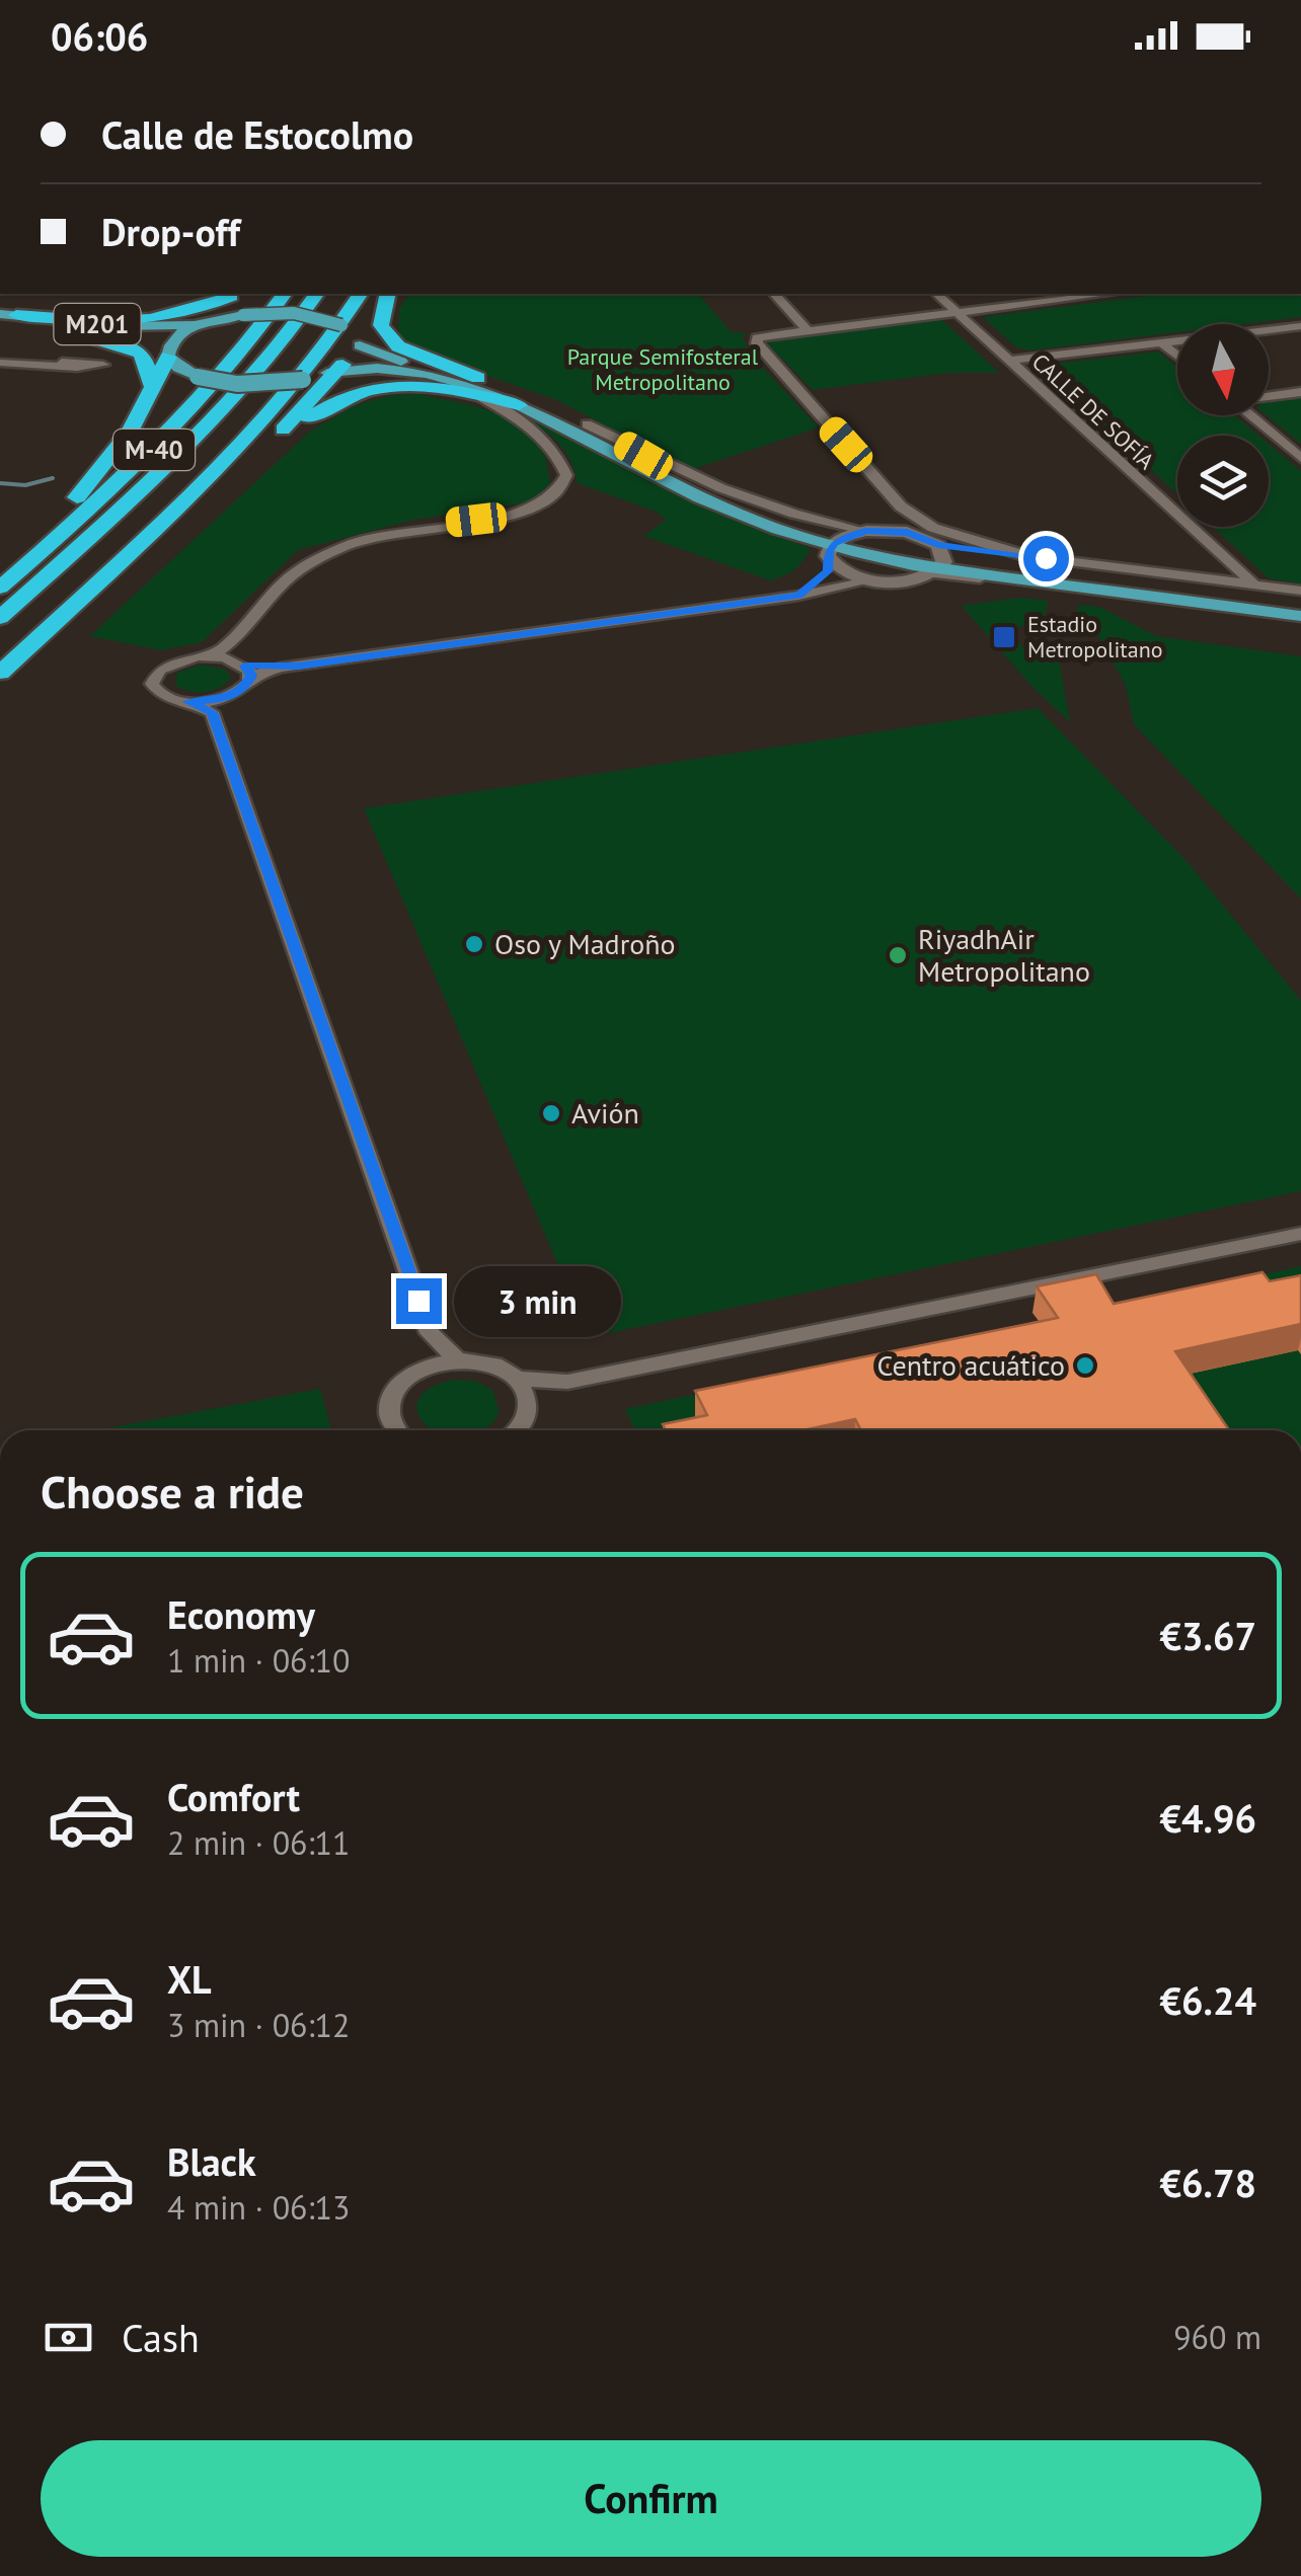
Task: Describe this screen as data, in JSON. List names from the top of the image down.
{
  "streets": {
    "highway": ["M-40"],
    "main road": ["M201"],
    "street": ["CALLE DE SOFÍA"]
  },
  "parks": ["Parque Semifosteral Metropolitano"],
  "places": {
    "transit": ["Estadio Metropolitano"],
    "other": [
      "Oso y Madroño",
      "RiyadhAir Metropolitano",
      "Avión",
      "Centro acuático"
    ]
  },
  "north": "bottom",
  "page": {
    "status": "06:06",
    "banner": ["Calle de Estocolmo", "Drop-off"],
    "bubble": "3 min",
    "heading": "Choose a ride",
    "list": [
      {
        "name": "Economy",
        "note": "1 min · 06:10",
        "value": "€3.67"
      },
      {
        "name": "Comfort",
        "note": "2 min · 06:11",
        "value": "€4.96"
      },
      {
        "name": "XL",
        "note": "3 min · 06:12",
        "value": "€6.24"
      },
      {
        "name": "Black",
        "note": "4 min · 06:13",
        "value": "€6.78"
      }
    ],
    "pay": ["Cash", "960 m"],
    "buttons": "Confirm"
  }
}
